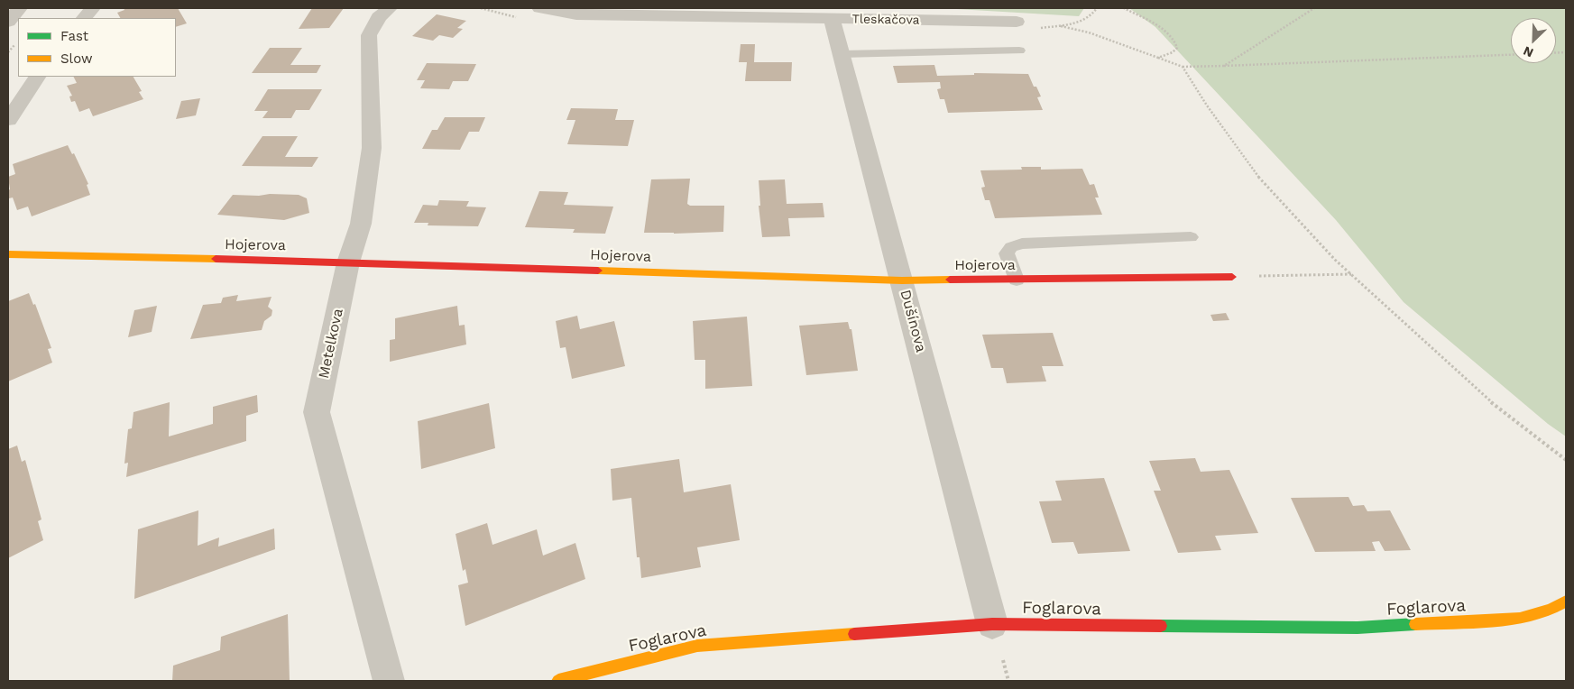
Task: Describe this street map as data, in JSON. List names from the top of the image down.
{
  "streets": {
    "street": [
      "Tleskačova",
      "Hojerova",
      "Dušínova",
      "Metelkova",
      "Foglarova"
    ]
  },
  "crossings": [
    ["Tleskačova", "Dušínova"],
    ["Hojerova", "Dušínova"],
    ["Hojerova", "Metelkova"],
    ["Dušínova", "Foglarova"]
  ],
  "legend": ["Fast", "Slow"],
  "north": "bottom left"
}
